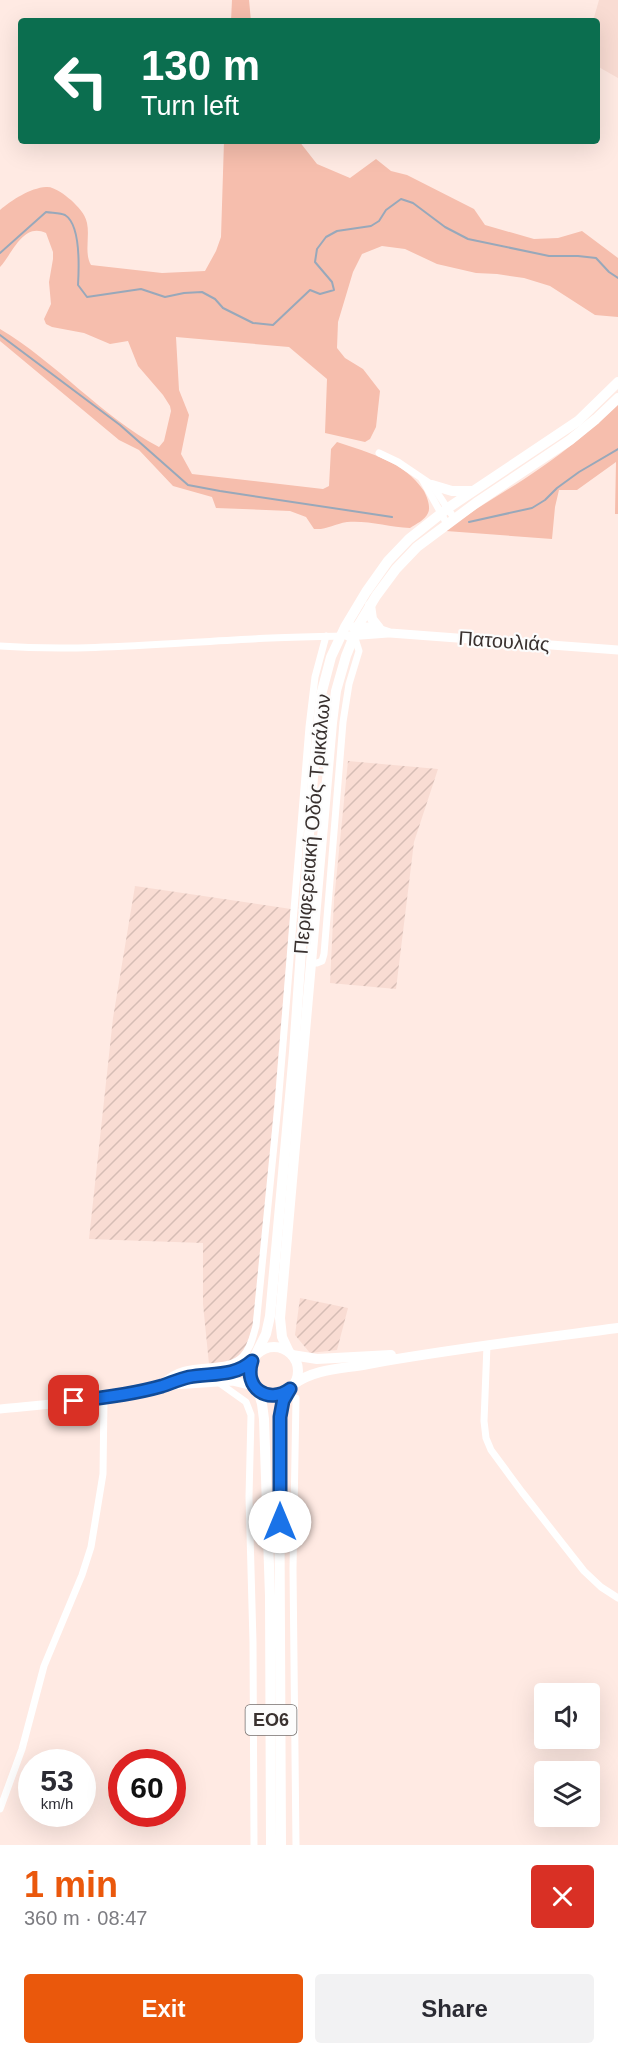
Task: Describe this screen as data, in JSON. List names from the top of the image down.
{
  "streets": {
    "main road": ["Πατουλιάς", "Περιφερειακή Οδός Τρικάλων", "ΕΟ6"]
  },
  "crossings": [
    ["Πατουλιάς", "Περιφερειακή Οδός Τρικάλων"],
    ["Περιφερειακή Οδός Τρικάλων", "ΕΟ6"]
  ],
  "page": {
    "turn": ["130 m", "Turn left"],
    "speed": "53 km/h",
    "limit": "60",
    "heading": ["1 min", "360 m · 08:47"],
    "buttons": ["Exit", "Share"]
  }
}
